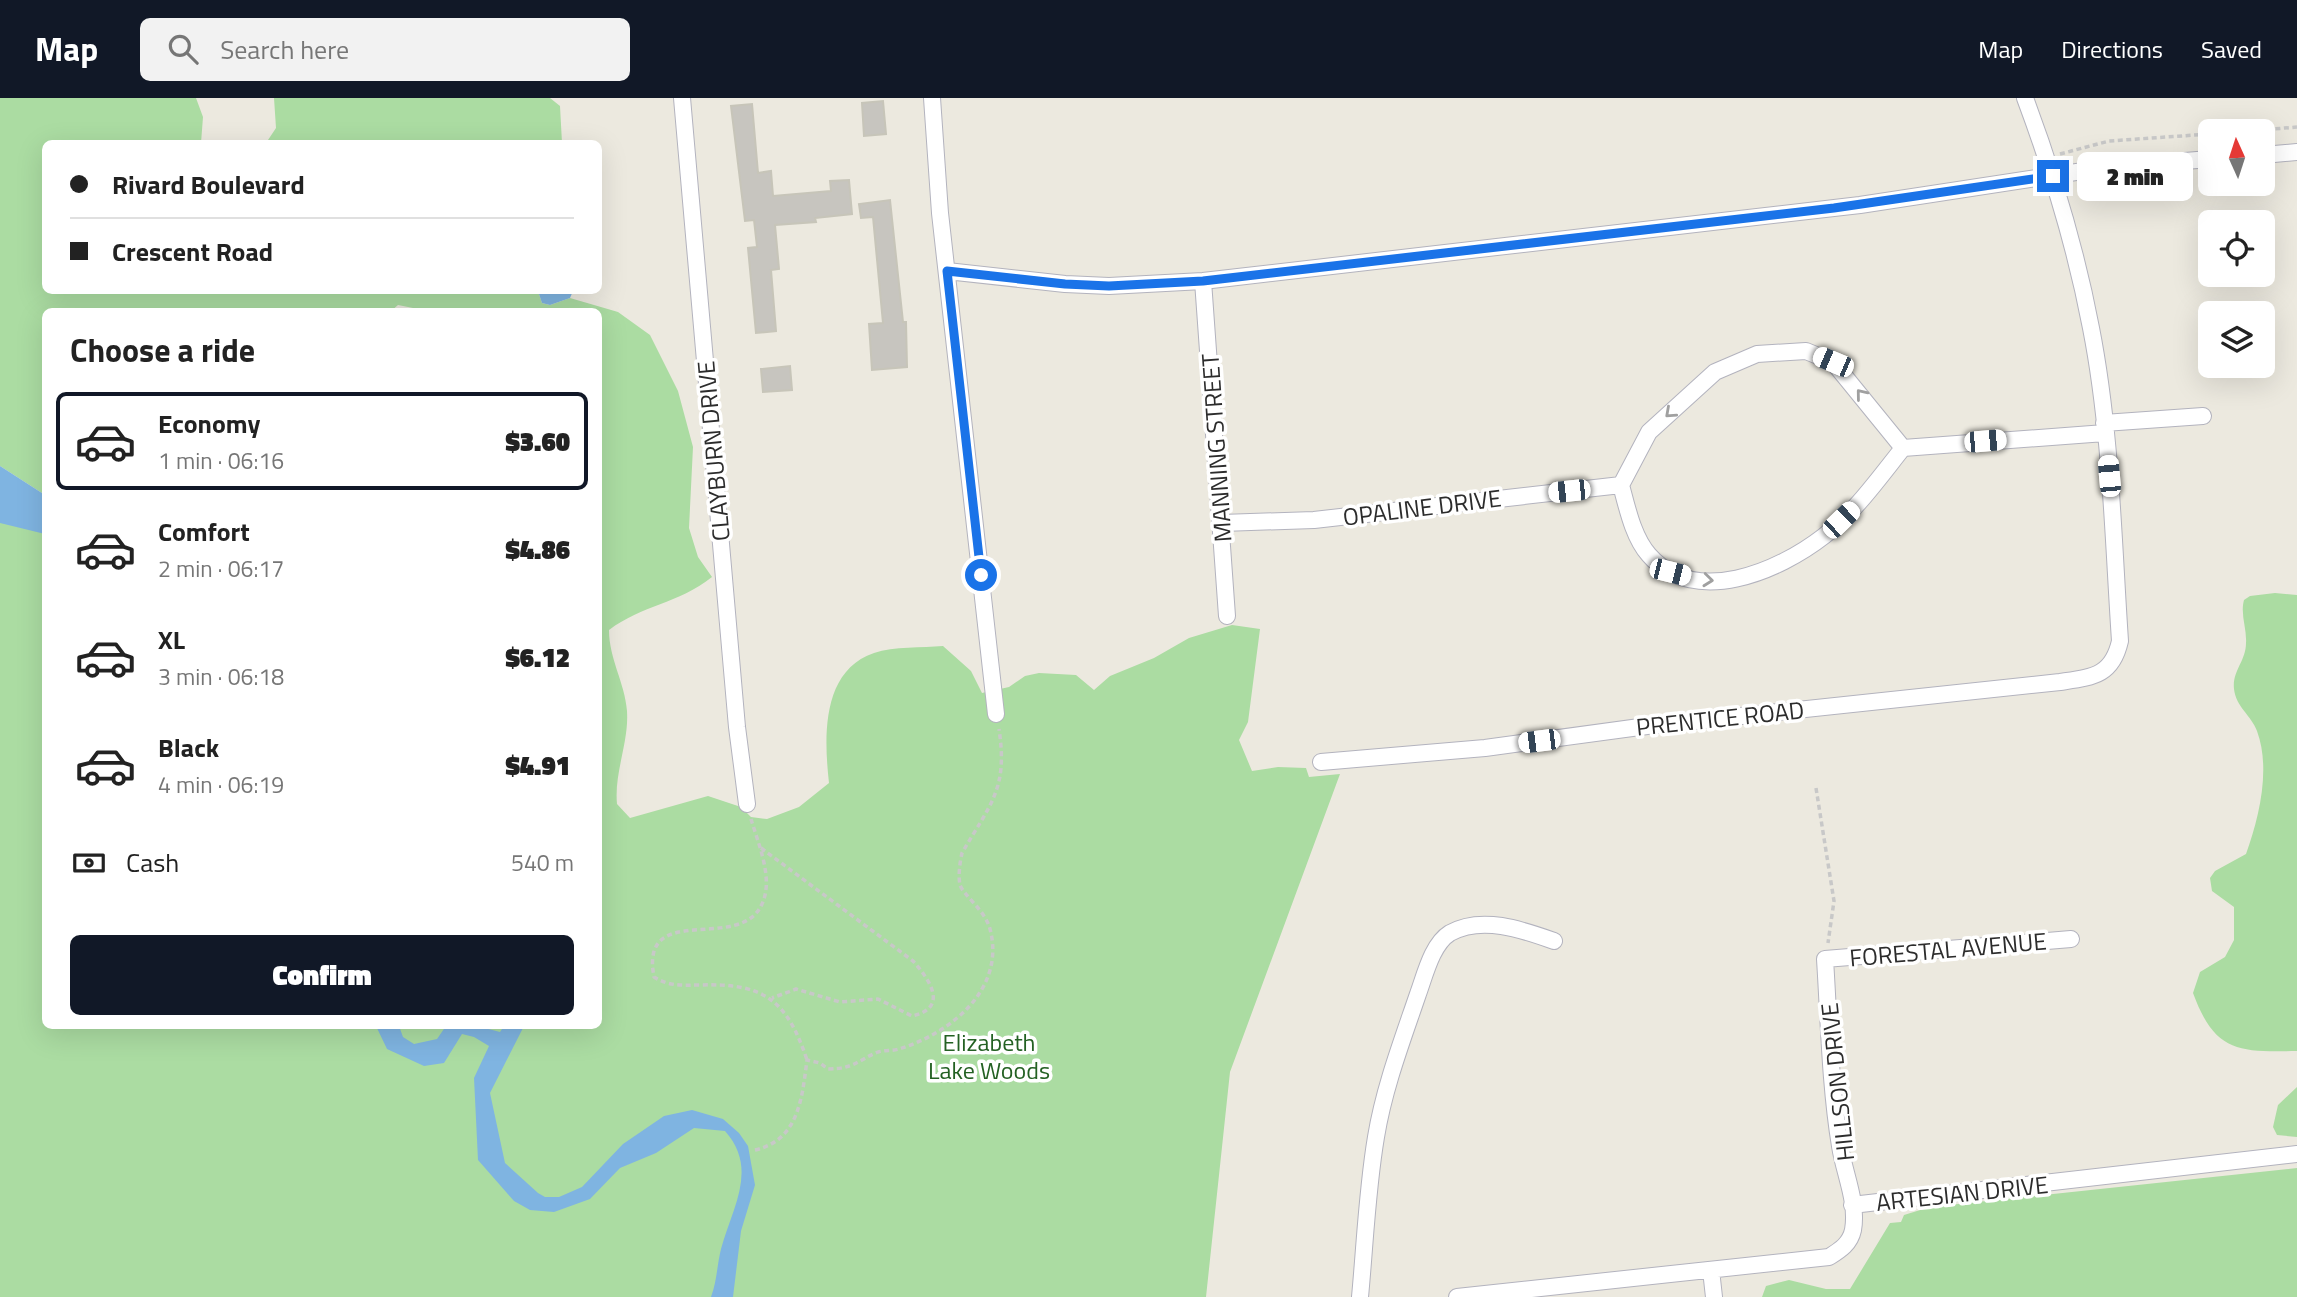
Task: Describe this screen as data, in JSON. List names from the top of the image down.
{
  "streets": {
    "street": [
      "MANNING STREET",
      "CLAYBURN DRIVE",
      "OPALINE DRIVE",
      "PRENTICE ROAD",
      "FORESTAL AVENUE",
      "HILLSON DRIVE",
      "ARTESIAN DRIVE"
    ]
  },
  "crossings": [
    ["MANNING STREET", "OPALINE DRIVE"],
    ["FORESTAL AVENUE", "HILLSON DRIVE"],
    ["HILLSON DRIVE", "ARTESIAN DRIVE"]
  ],
  "parks": ["Elizabeth Lake Woods"],
  "north": "top",
  "page": {
    "header": "Map",
    "search": "Search here",
    "nav": ["Map", "Directions", "Saved"],
    "banner": ["Rivard Boulevard", "Crescent Road"],
    "bubble": "2 min",
    "heading": "Choose a ride",
    "list": [
      {
        "name": "Economy",
        "note": "1 min · 06:16",
        "value": "$3.60"
      },
      {
        "name": "Comfort",
        "note": "2 min · 06:17",
        "value": "$4.86"
      },
      {
        "name": "XL",
        "note": "3 min · 06:18",
        "value": "$6.12"
      },
      {
        "name": "Black",
        "note": "4 min · 06:19",
        "value": "$4.91"
      }
    ],
    "pay": ["Cash", "540 m"],
    "buttons": "Confirm"
  }
}
